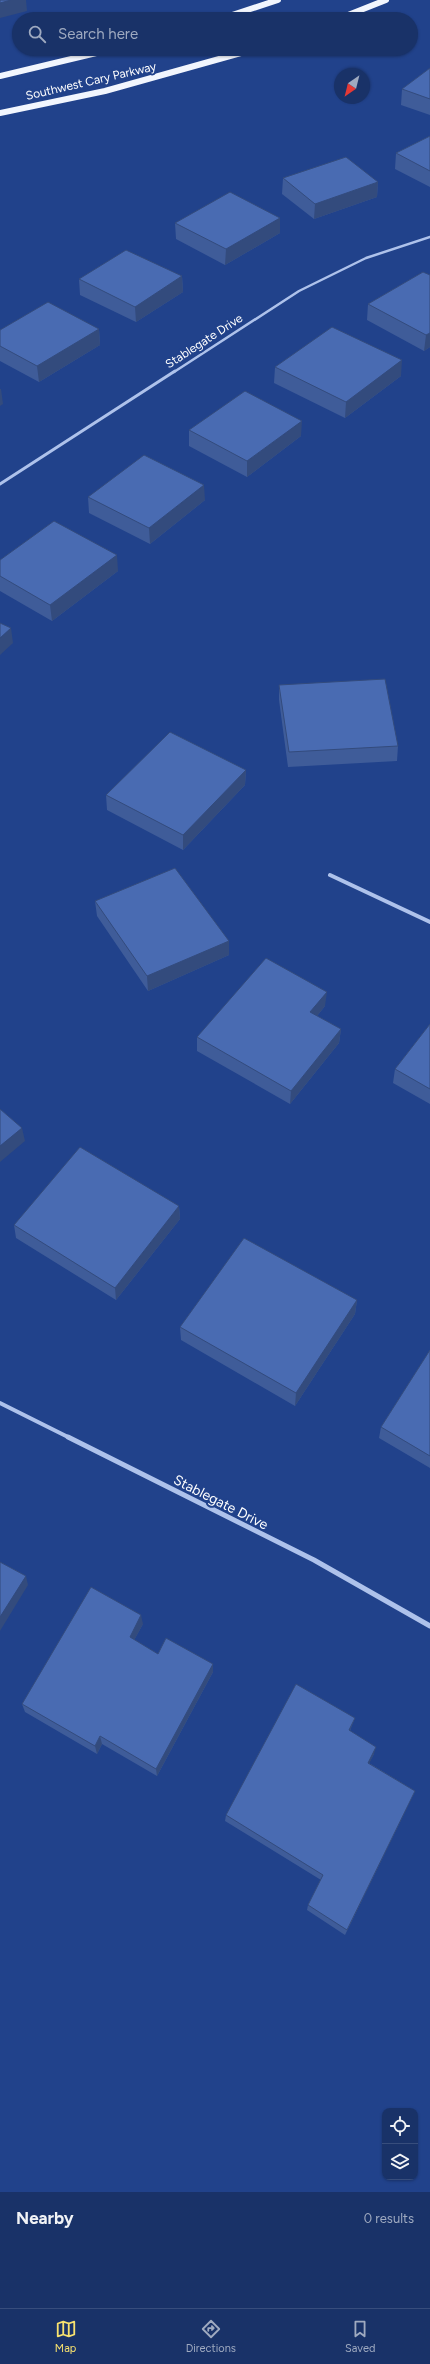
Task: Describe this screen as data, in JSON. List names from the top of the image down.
{
  "streets": {
    "main road": ["Southwest Cary Parkway"],
    "street": ["Stablegate Drive"]
  },
  "north": "bottom left",
  "page": {
    "search": "Search here",
    "heading": ["Nearby", "0 results"],
    "nav": ["Map", "Directions", "Saved"]
  }
}
